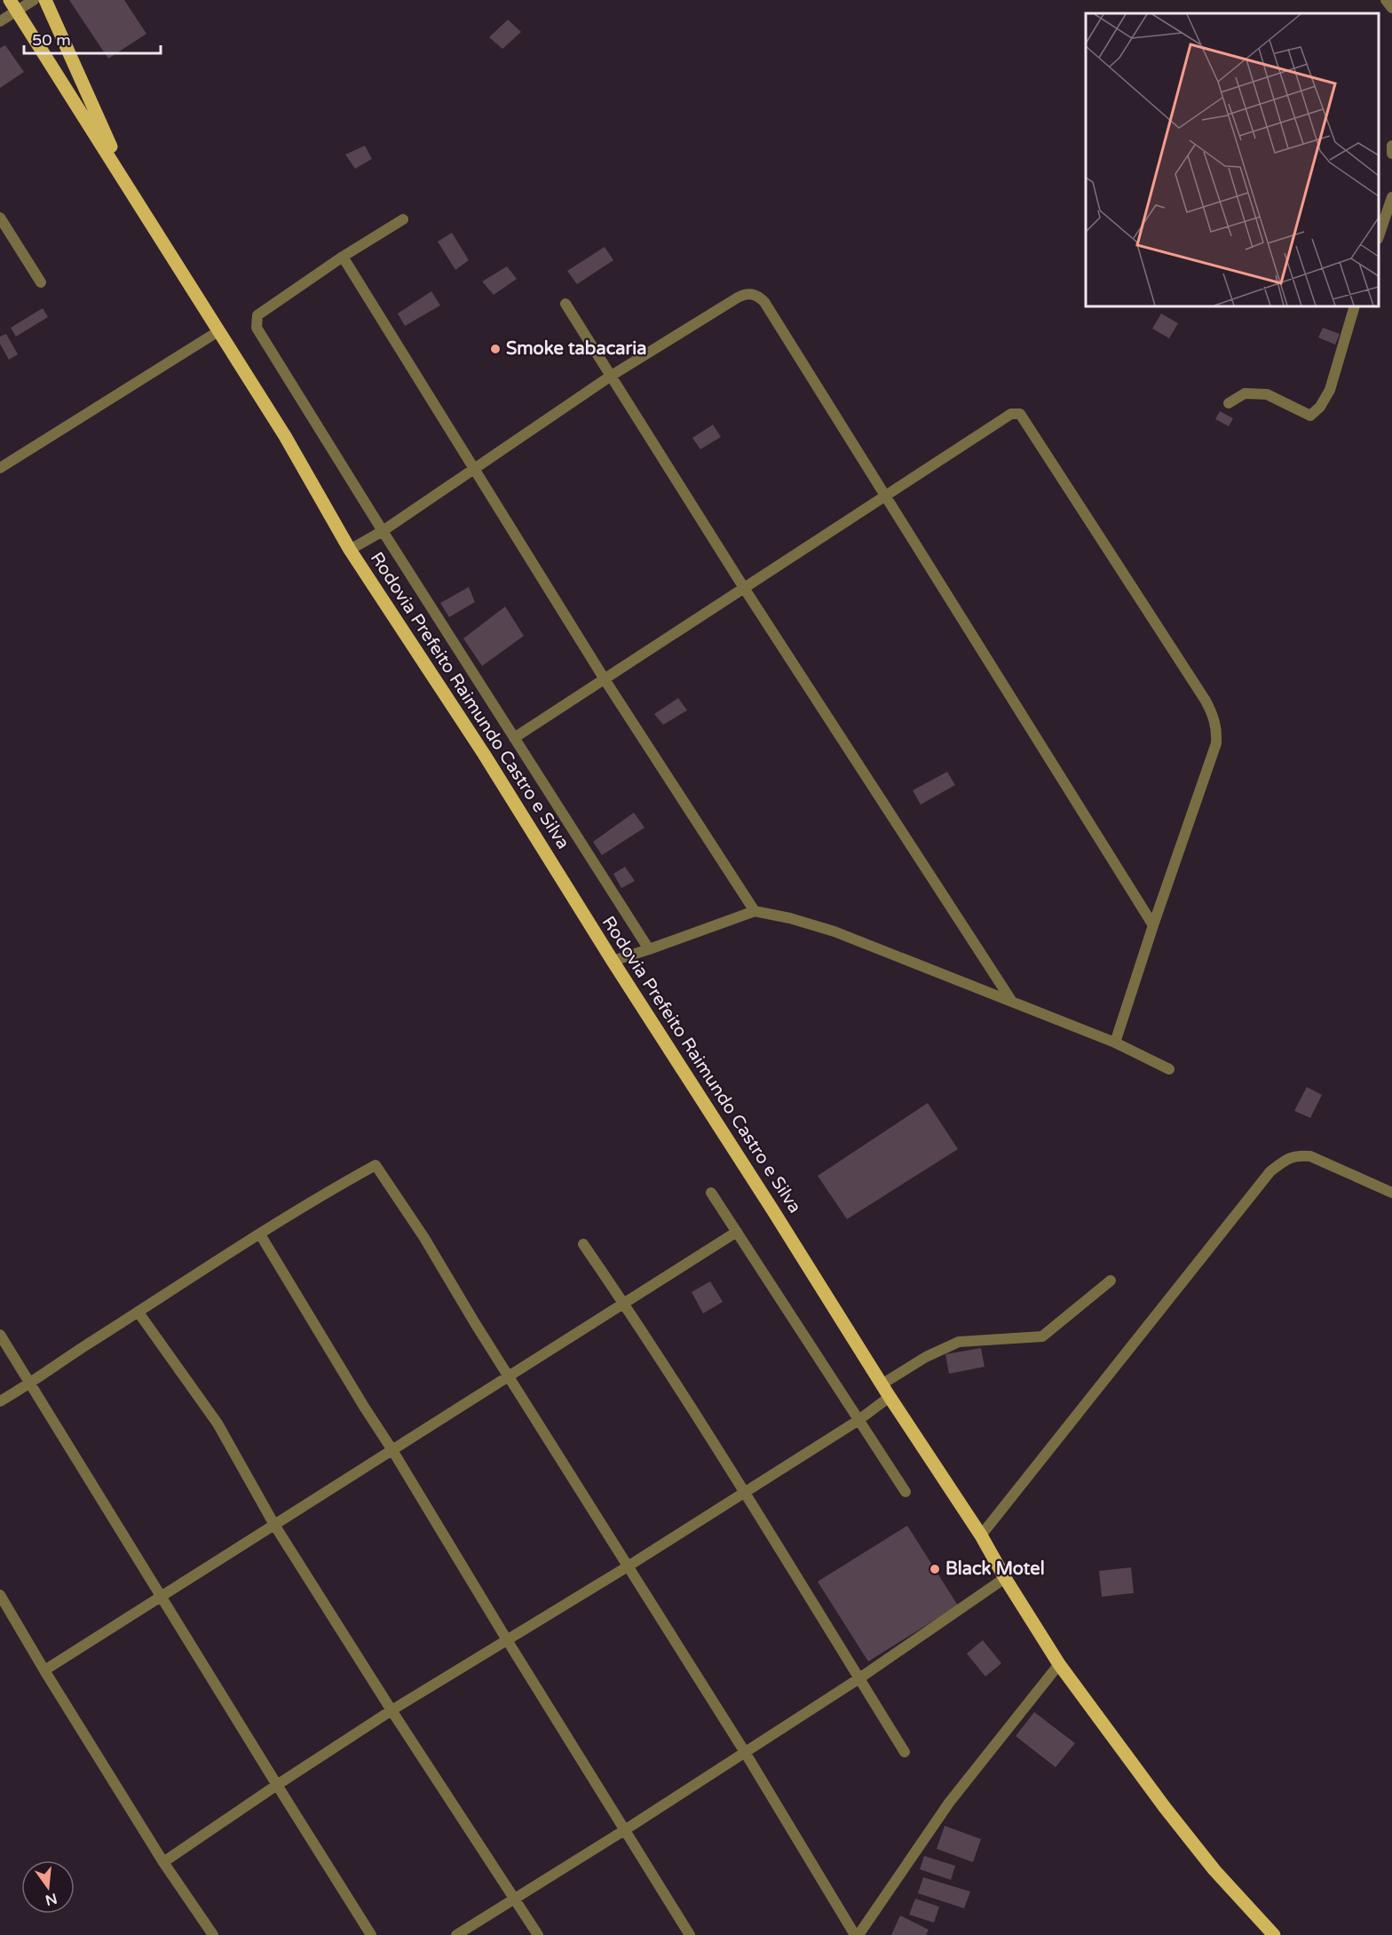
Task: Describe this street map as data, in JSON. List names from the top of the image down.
{
  "streets": {
    "main road": ["Rodovia Prefeito Raimundo Castro e Silva"]
  },
  "places": ["Smoke tabacaria", "Black Motel"],
  "scale_bar": "50 m",
  "north": "bottom"
}
